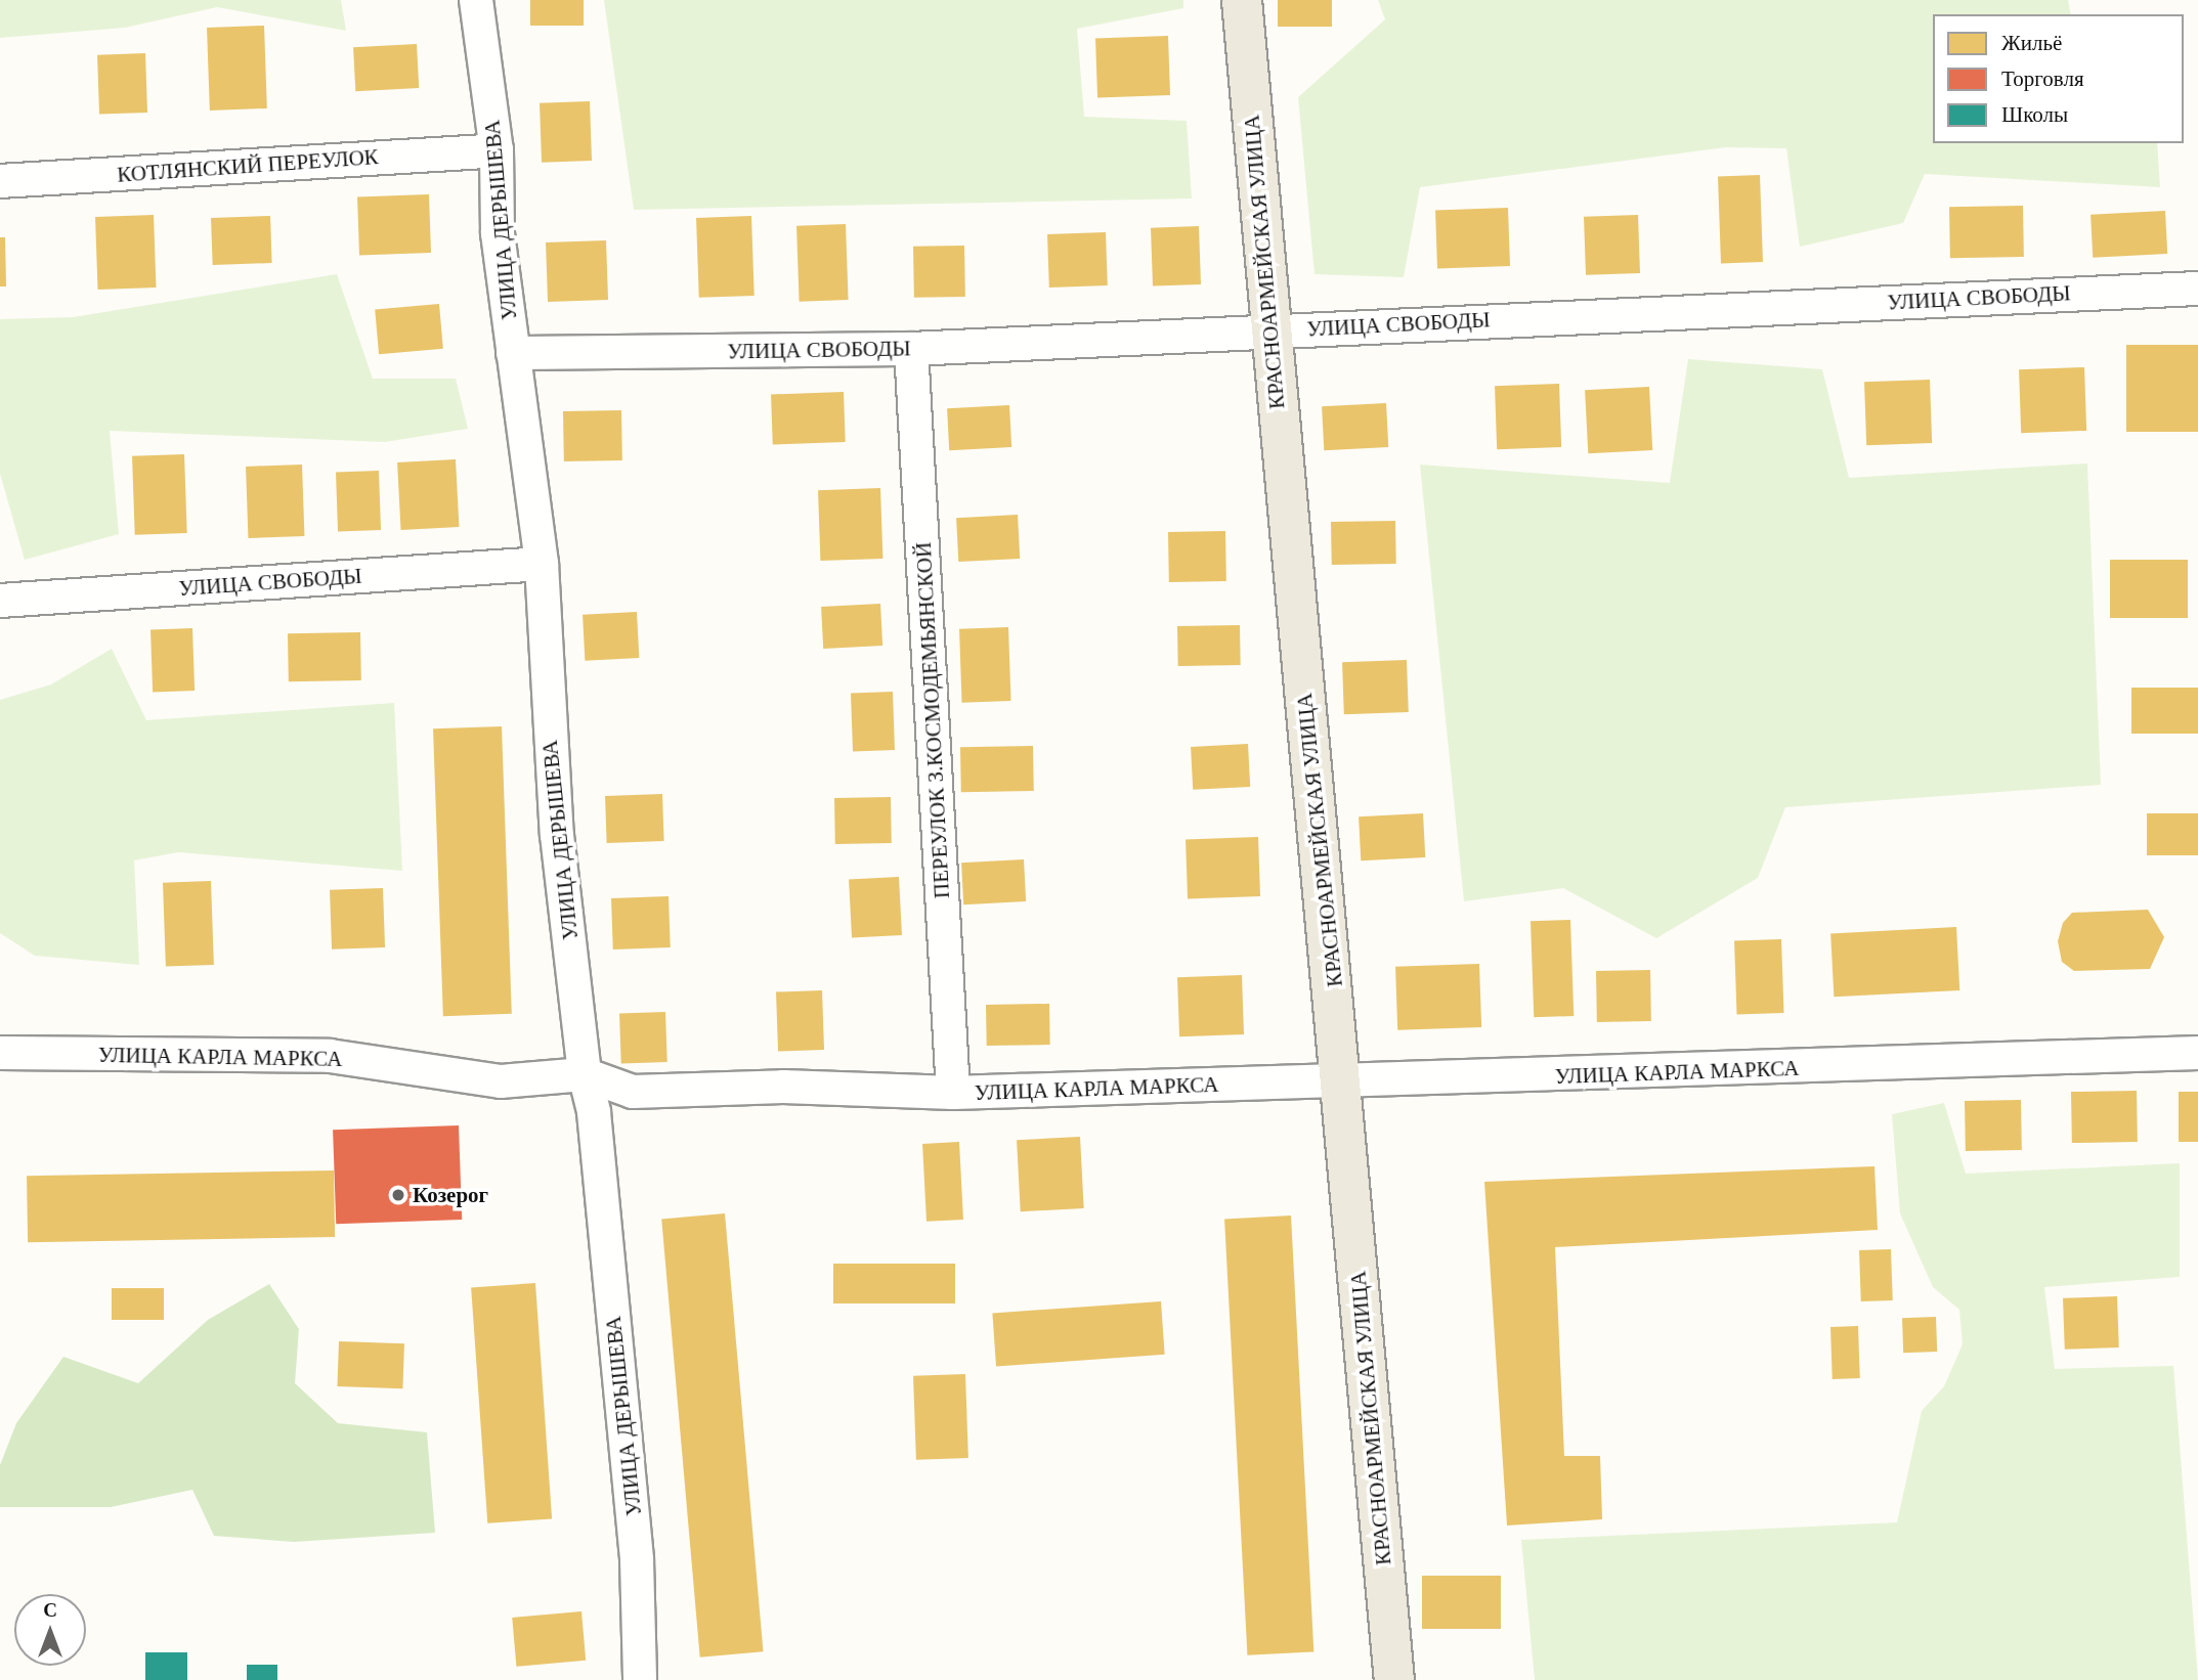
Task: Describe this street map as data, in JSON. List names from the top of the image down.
{
  "streets": {
    "main road": ["КРАСНОАРМЕЙСКАЯ УЛИЦА"],
    "street": [
      "КОТЛЯНСКИЙ ПЕРЕУЛОК",
      "УЛИЦА ДЕРЫШЕВА",
      "УЛИЦА СВОБОДЫ",
      "ПЕРЕУЛОК З.КОСМОДЕМЬЯНСКОЙ",
      "УЛИЦА КАРЛА МАРКСА"
    ]
  },
  "crossings": [
    ["КОТЛЯНСКИЙ ПЕРЕУЛОК", "УЛИЦА ДЕРЫШЕВА"],
    ["УЛИЦА ДЕРЫШЕВА", "УЛИЦА СВОБОДЫ"],
    ["УЛИЦА ДЕРЫШЕВА", "УЛИЦА КАРЛА МАРКСА"],
    ["КРАСНОАРМЕЙСКАЯ УЛИЦА", "УЛИЦА СВОБОДЫ"],
    ["КРАСНОАРМЕЙСКАЯ УЛИЦА", "УЛИЦА КАРЛА МАРКСА"],
    ["УЛИЦА СВОБОДЫ", "ПЕРЕУЛОК З.КОСМОДЕМЬЯНСКОЙ"],
    ["ПЕРЕУЛОК З.КОСМОДЕМЬЯНСКОЙ", "УЛИЦА КАРЛА МАРКСА"]
  ],
  "places": ["Козерог"],
  "legend": ["Жильё", "Торговля", "Школы"],
  "north": "top"
}
